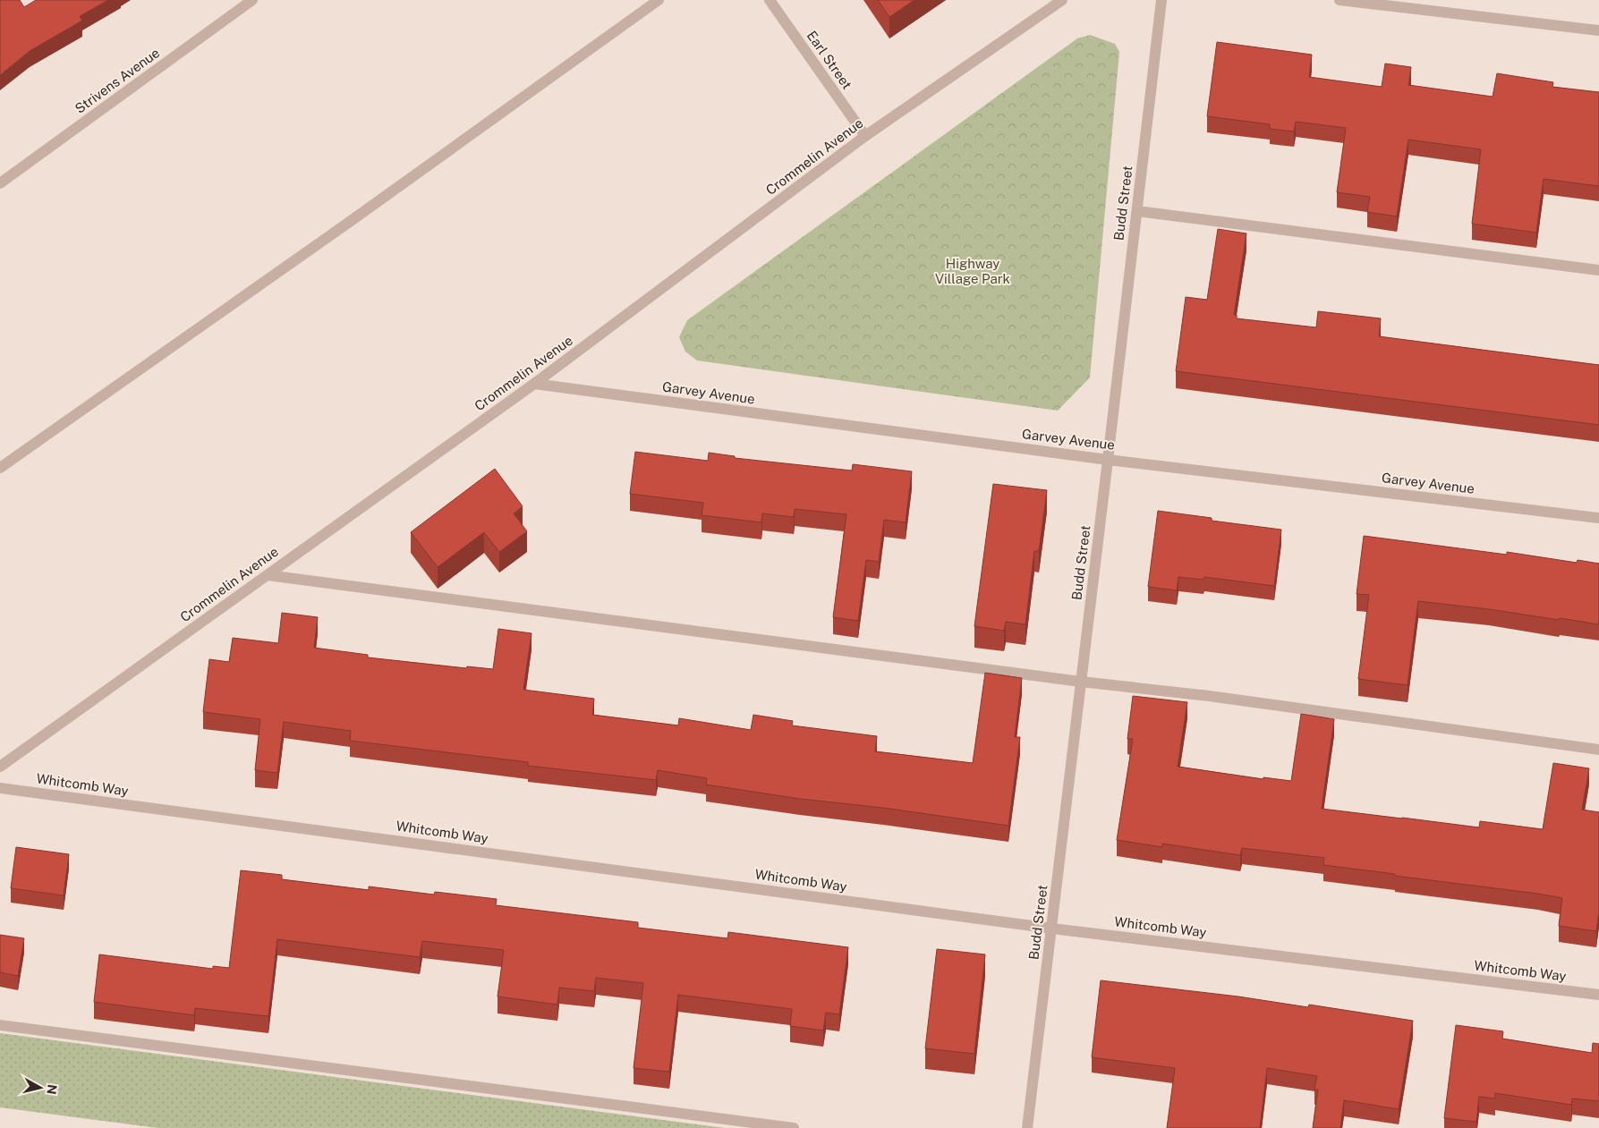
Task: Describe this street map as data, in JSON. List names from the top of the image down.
{
  "streets": {
    "street": [
      "Earl Street",
      "Strivens Avenue",
      "Crommelin Avenue",
      "Budd Street",
      "Garvey Avenue",
      "Whitcomb Way"
    ]
  },
  "crossings": [
    ["Earl Street", "Crommelin Avenue"],
    ["Crommelin Avenue", "Garvey Avenue"],
    ["Budd Street", "Garvey Avenue"],
    ["Budd Street", "Whitcomb Way"]
  ],
  "parks": ["Highway Village Park"],
  "north": "right"
}
